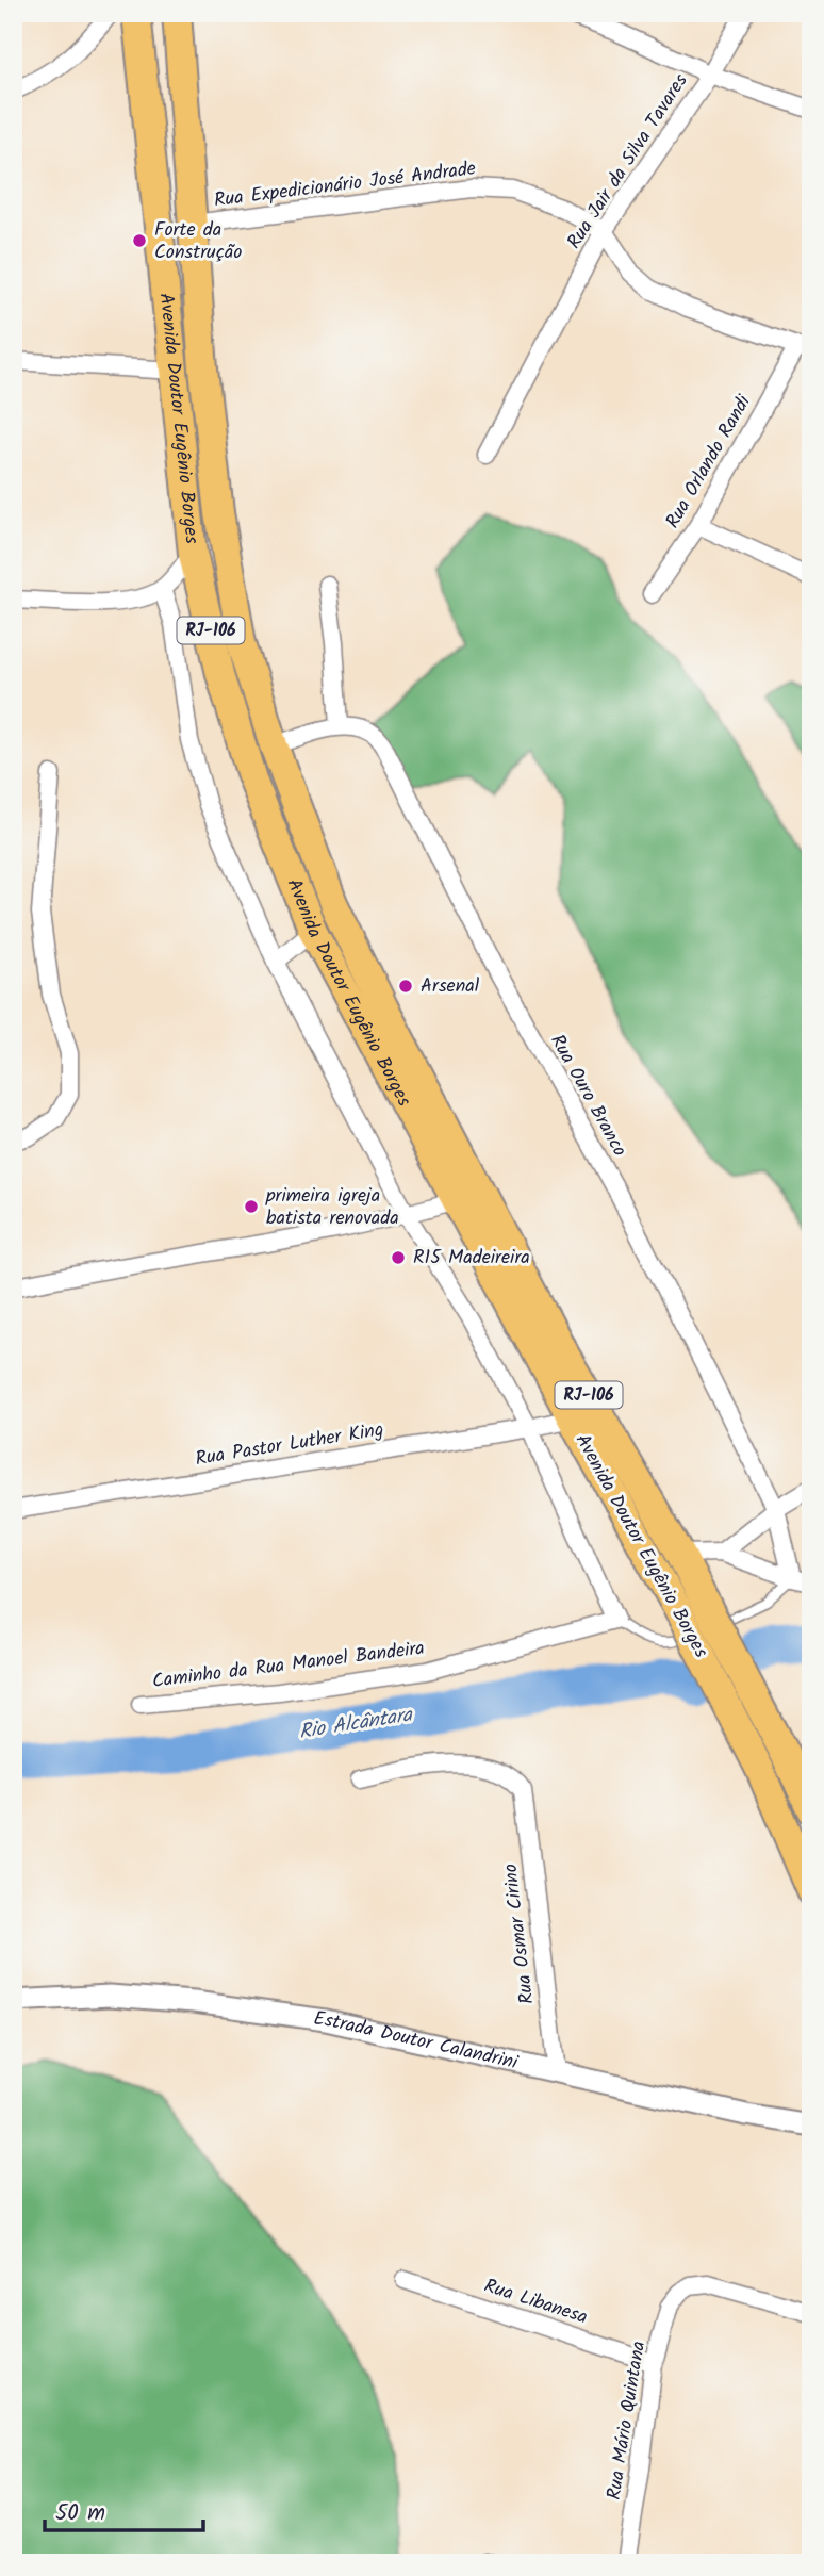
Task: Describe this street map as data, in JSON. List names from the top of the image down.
{
  "streets": {
    "highway": ["Avenida Doutor Eugênio Borges", "RJ-106"],
    "street": [
      "Rua Jair da Silva Tavares",
      "Rua Expedicionário José Andrade",
      "Rua Orlando Randi",
      "Rua Ouro Branco",
      "Rua Pastor Luther King",
      "Caminho da Rua Manoel Bandeira",
      "Rua Osmar Cirino",
      "Estrada Doutor Calandrini",
      "Rua Libanesa",
      "Rua Mário Quintana"
    ]
  },
  "crossings": [
    ["Rua Jair da Silva Tavares", "Rua Expedicionário José Andrade"],
    ["Rua Expedicionário José Andrade", "Avenida Doutor Eugênio Borges"],
    ["Rua Expedicionário José Andrade", "Rua Orlando Randi"],
    ["Avenida Doutor Eugênio Borges", "Rua Pastor Luther King"],
    ["Rua Osmar Cirino", "Estrada Doutor Calandrini"],
    ["Rua Libanesa", "Rua Mário Quintana"]
  ],
  "water": ["Rio Alcântara"],
  "places": [
    "Forte da Construção",
    "Arsenal",
    "primeira igreja batista renovada",
    "R15 Madeireira"
  ],
  "scale_bar": "50 m"
}
